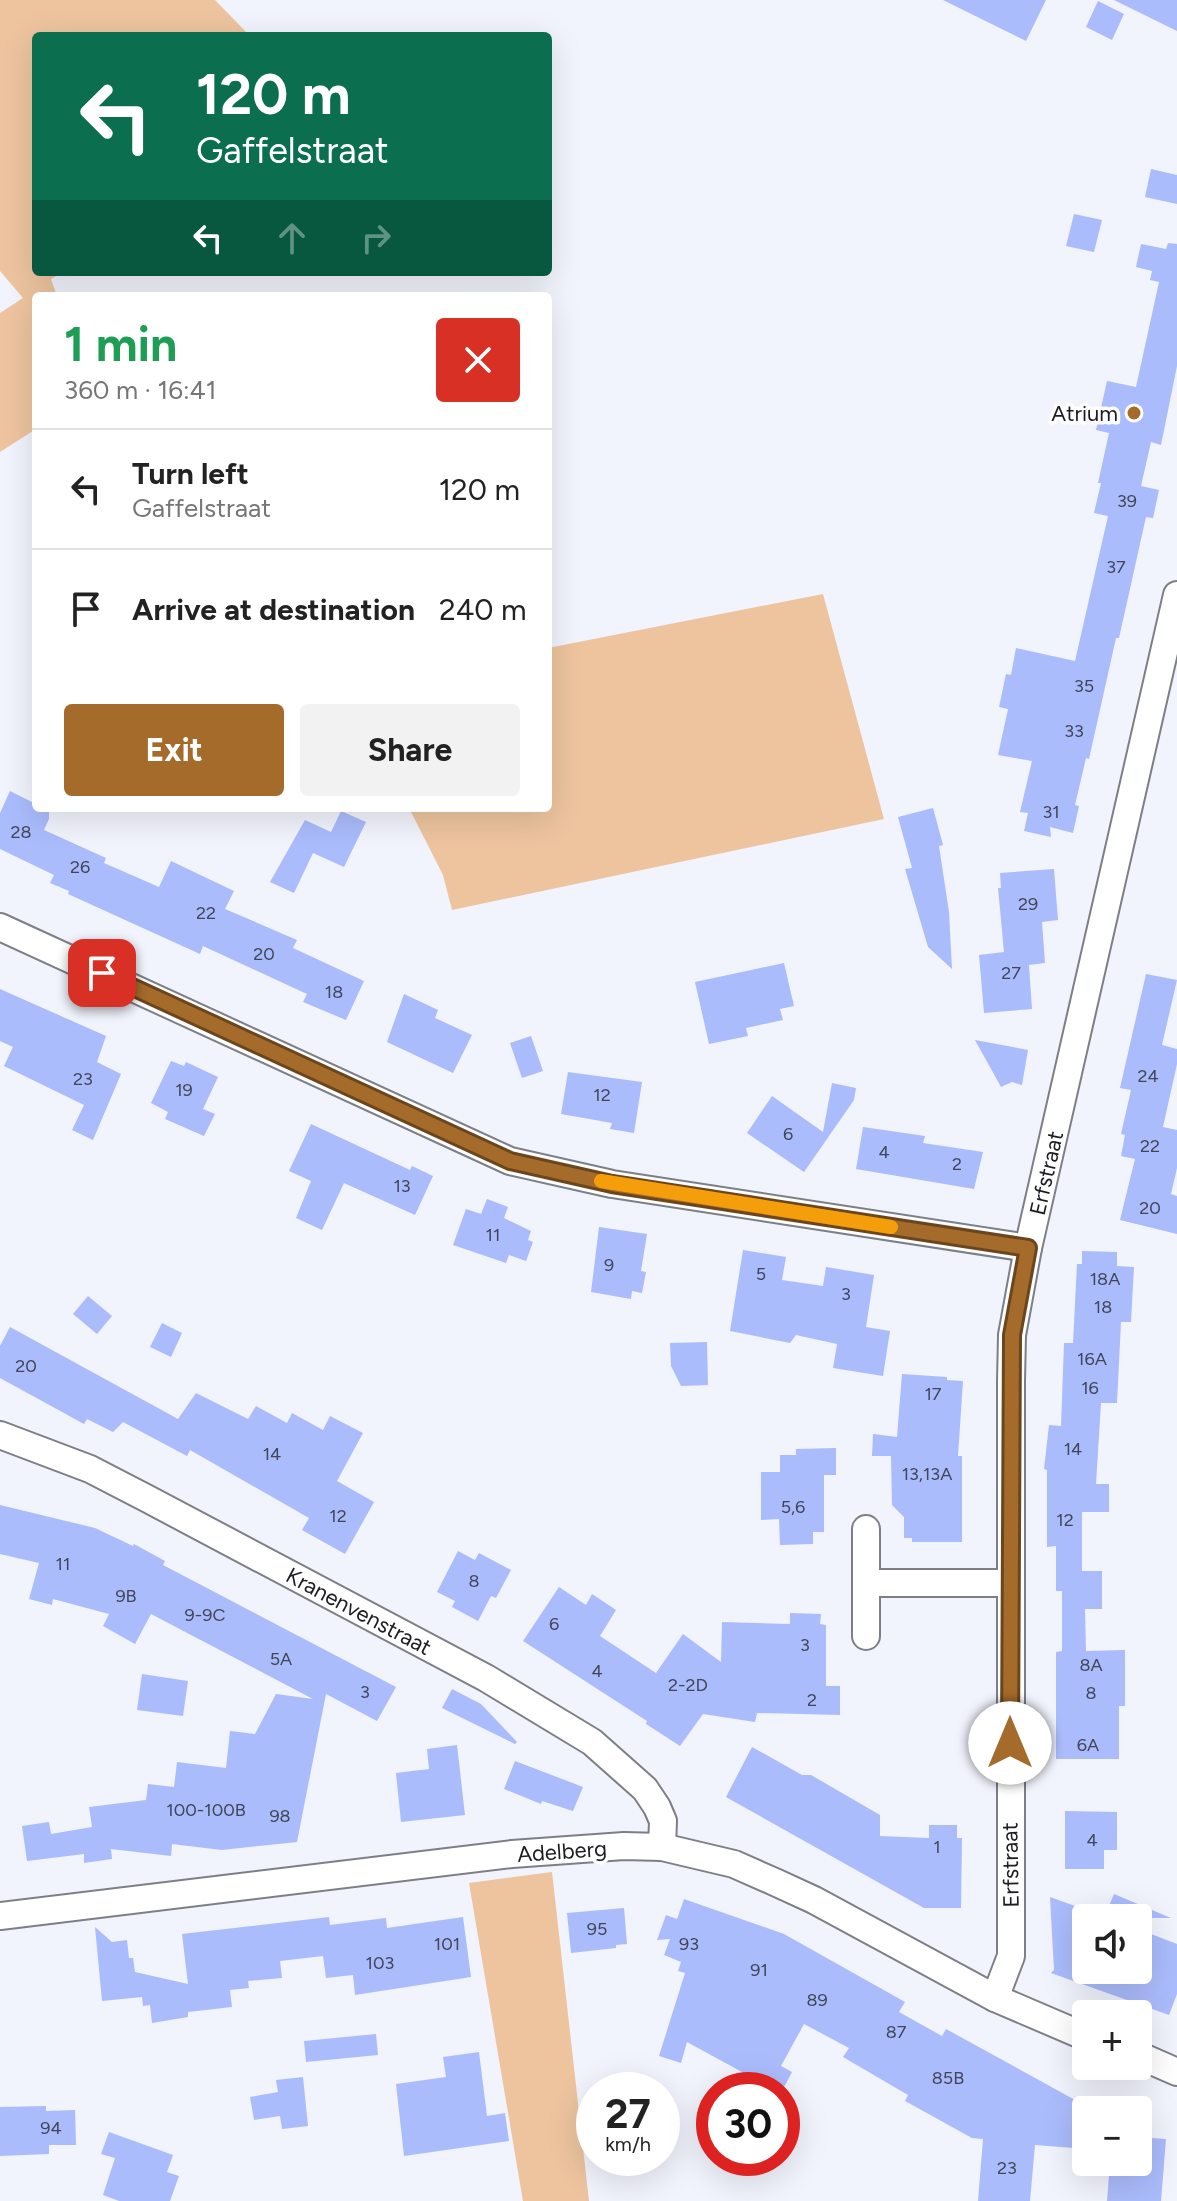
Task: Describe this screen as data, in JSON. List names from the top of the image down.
{
  "streets": {
    "street": ["Erfstraat", "Kranenvenstraat", "Adelberg"]
  },
  "crossings": [
    ["Erfstraat", "Adelberg"],
    ["Kranenvenstraat", "Adelberg"]
  ],
  "places": ["Atrium"],
  "house_numbers": [
    "39",
    "37",
    "35",
    "33",
    "31",
    "28",
    "26",
    "29",
    "22",
    "20",
    "27",
    "18",
    "24",
    "23",
    "19",
    "12",
    "6",
    "22",
    "4",
    "2",
    "13",
    "20",
    "11",
    "9",
    "5",
    "18A",
    "3",
    "18",
    "16A",
    "20",
    "16",
    "17",
    "14",
    "14",
    "13,13A",
    "5,6",
    "12",
    "12",
    "11",
    "8",
    "9B",
    "9-9C",
    "6",
    "3",
    "5A",
    "8A",
    "4",
    "2-2D",
    "3",
    "8",
    "2",
    "6A",
    "100-100B",
    "98",
    "4",
    "1",
    "95",
    "101",
    "93",
    "103",
    "91",
    "89",
    "87",
    "85B",
    "94",
    "23"
  ],
  "page": {
    "turn": ["120 m", "Gaffelstraat"],
    "heading": ["1 min", "360 m · 16:41"],
    "list": [
      {
        "name": "Turn left",
        "note": "Gaffelstraat",
        "value": "120 m"
      },
      {
        "name": "Arrive at destination",
        "value": "240 m"
      }
    ],
    "buttons": ["Exit", "Share"],
    "map_buttons": ["+", "−"],
    "speed": "27 km/h",
    "limit": "30"
  }
}
